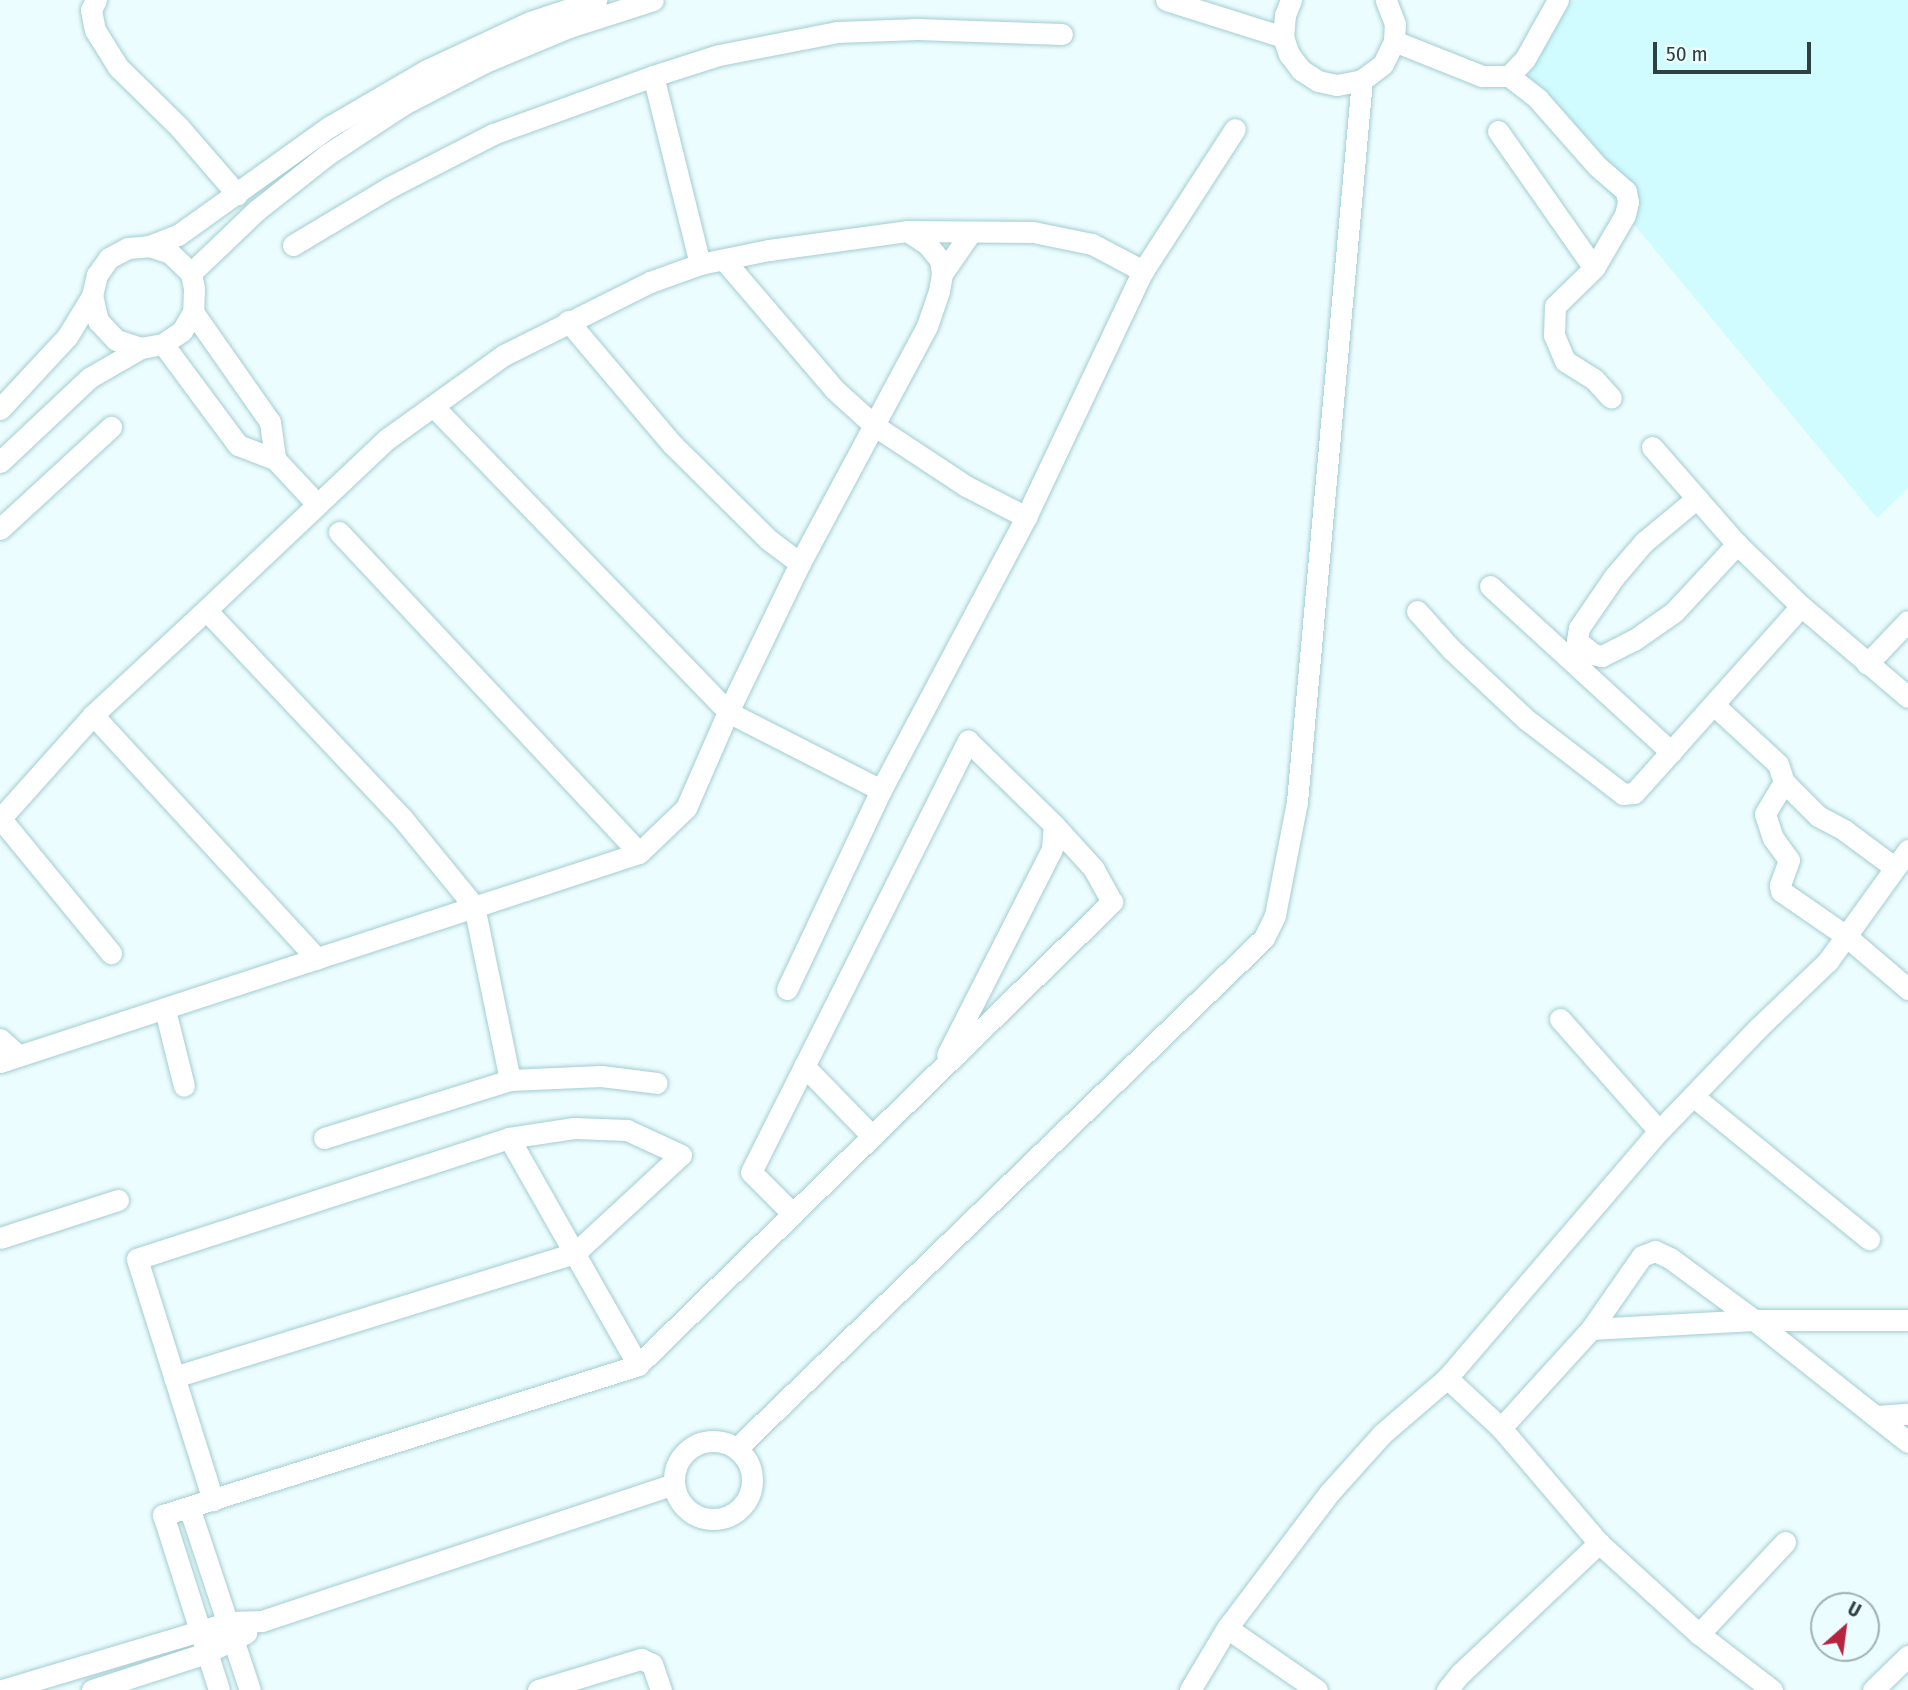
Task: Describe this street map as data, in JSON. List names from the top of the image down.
{
  "scale_bar": "50 m",
  "north": "top right"
}
